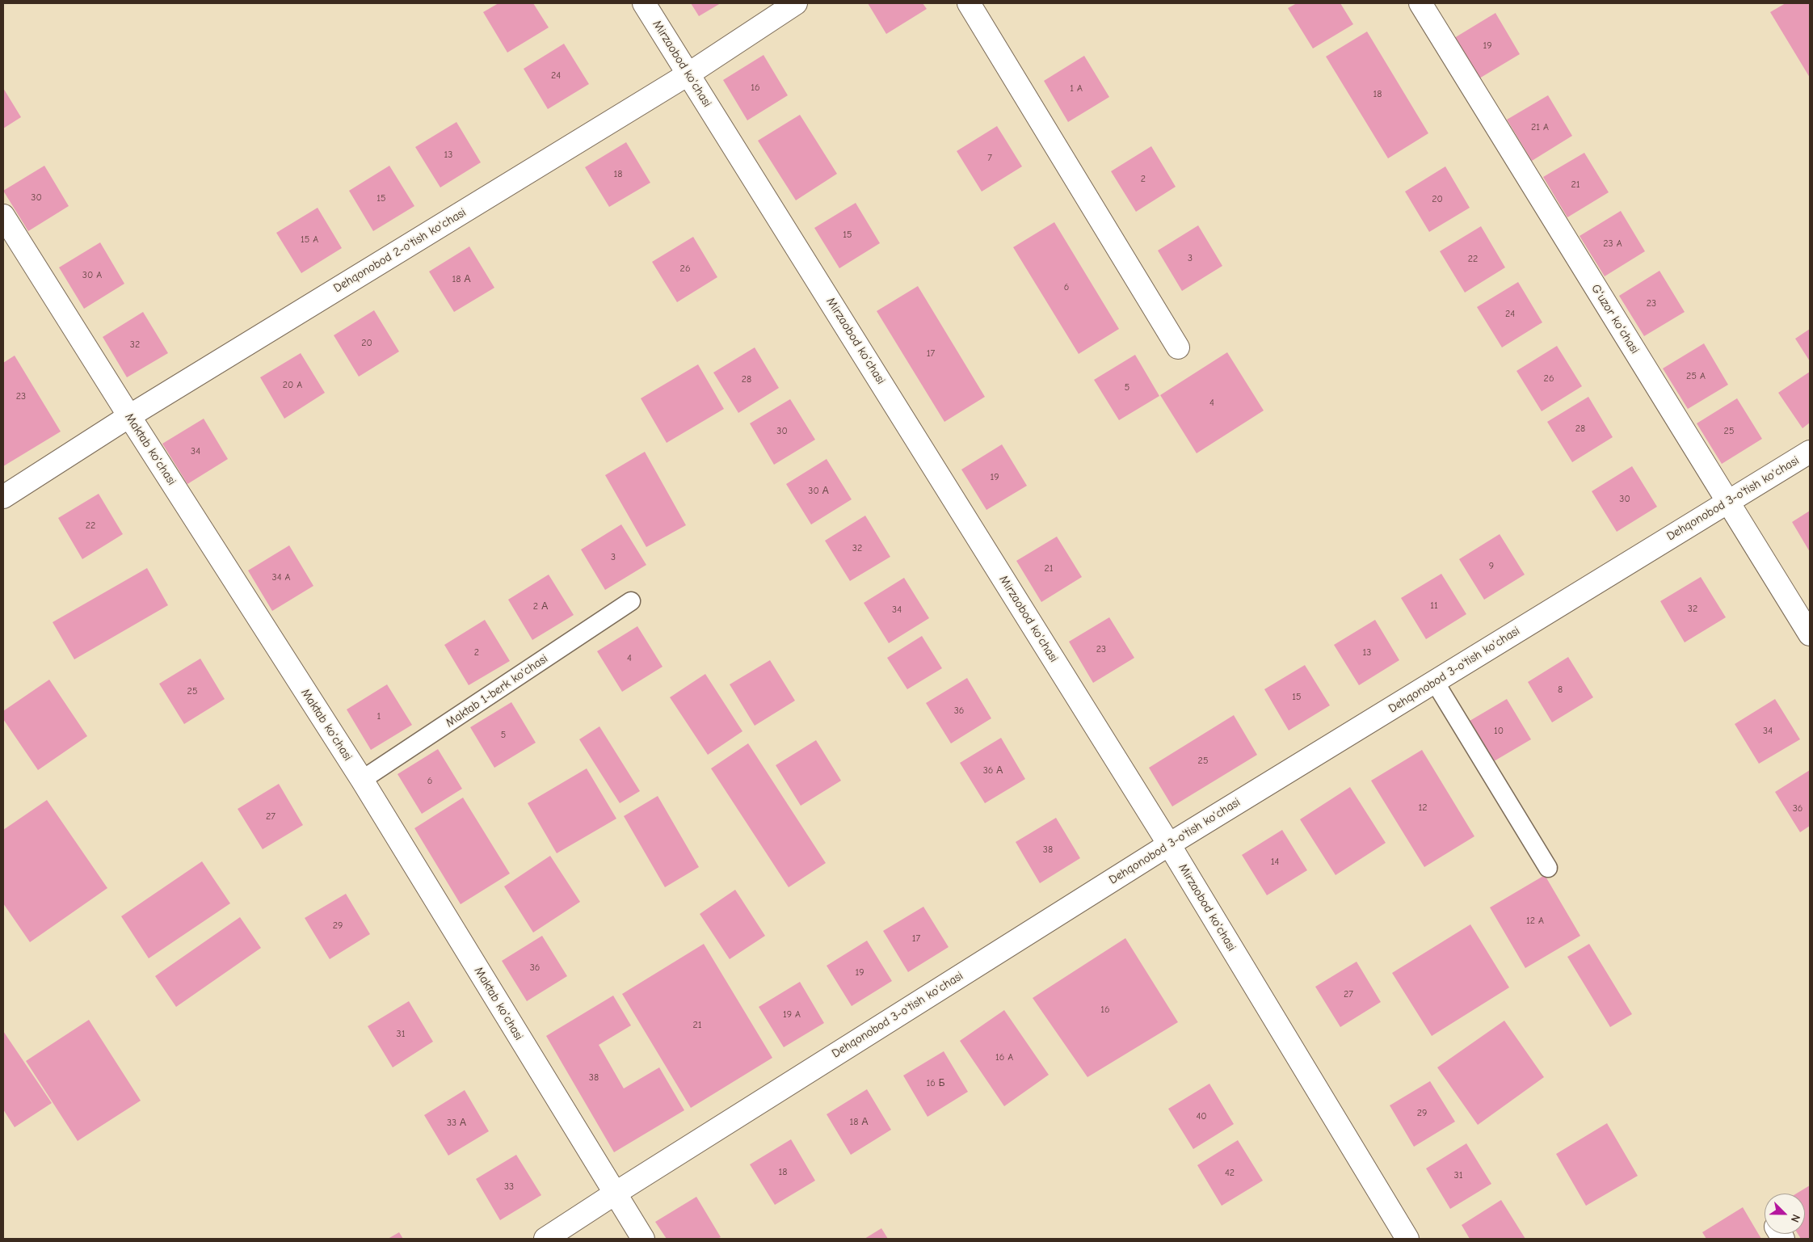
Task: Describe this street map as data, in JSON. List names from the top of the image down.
{
  "streets": {
    "street": [
      "Mirzaobod ko'chasi",
      "Dehqonobod 2-o'tish ko'chasi",
      "Gʻuzor koʻchasi",
      "Maktab ko'chasi",
      "Dehqonobod 3-o'tish ko'chasi"
    ],
    "lane": ["Maktab 1-berk ko'chasi"]
  },
  "crossings": [
    ["Mirzaobod ko'chasi", "Dehqonobod 2-o'tish ko'chasi"],
    ["Mirzaobod ko'chasi", "Dehqonobod 3-o'tish ko'chasi"],
    ["Dehqonobod 2-o'tish ko'chasi", "Maktab ko'chasi"],
    ["Gʻuzor koʻchasi", "Dehqonobod 3-o'tish ko'chasi"],
    ["Maktab ko'chasi", "Dehqonobod 3-o'tish ko'chasi"],
    ["Maktab ko'chasi", "Maktab 1-berk ko'chasi"]
  ],
  "house_numbers": [
    "19",
    "24",
    "16",
    "1 A",
    "18",
    "21 A",
    "13",
    "7",
    "18",
    "2",
    "21",
    "30",
    "15",
    "20",
    "15",
    "15 A",
    "23 A",
    "3",
    "22",
    "26",
    "30 A",
    "18 А",
    "6",
    "23",
    "24",
    "20",
    "32",
    "17",
    "25 A",
    "26",
    "28",
    "20 A",
    "5",
    "23",
    "4",
    "28",
    "30",
    "25",
    "34",
    "19",
    "30 А",
    "30",
    "22",
    "32",
    "3",
    "9",
    "21",
    "34 A",
    "11",
    "2 А",
    "32",
    "34",
    "23",
    "2",
    "13",
    "4",
    "8",
    "25",
    "15",
    "36",
    "1",
    "10",
    "34",
    "5",
    "25",
    "36 А",
    "6",
    "12",
    "36",
    "27",
    "38",
    "14",
    "12 A",
    "29",
    "17",
    "36",
    "19",
    "27",
    "16",
    "19 A",
    "21",
    "31",
    "16 A",
    "38",
    "16 Б",
    "29",
    "40",
    "18 А",
    "33 А",
    "18",
    "42",
    "31",
    "33"
  ],
  "north": "bottom right"
}
